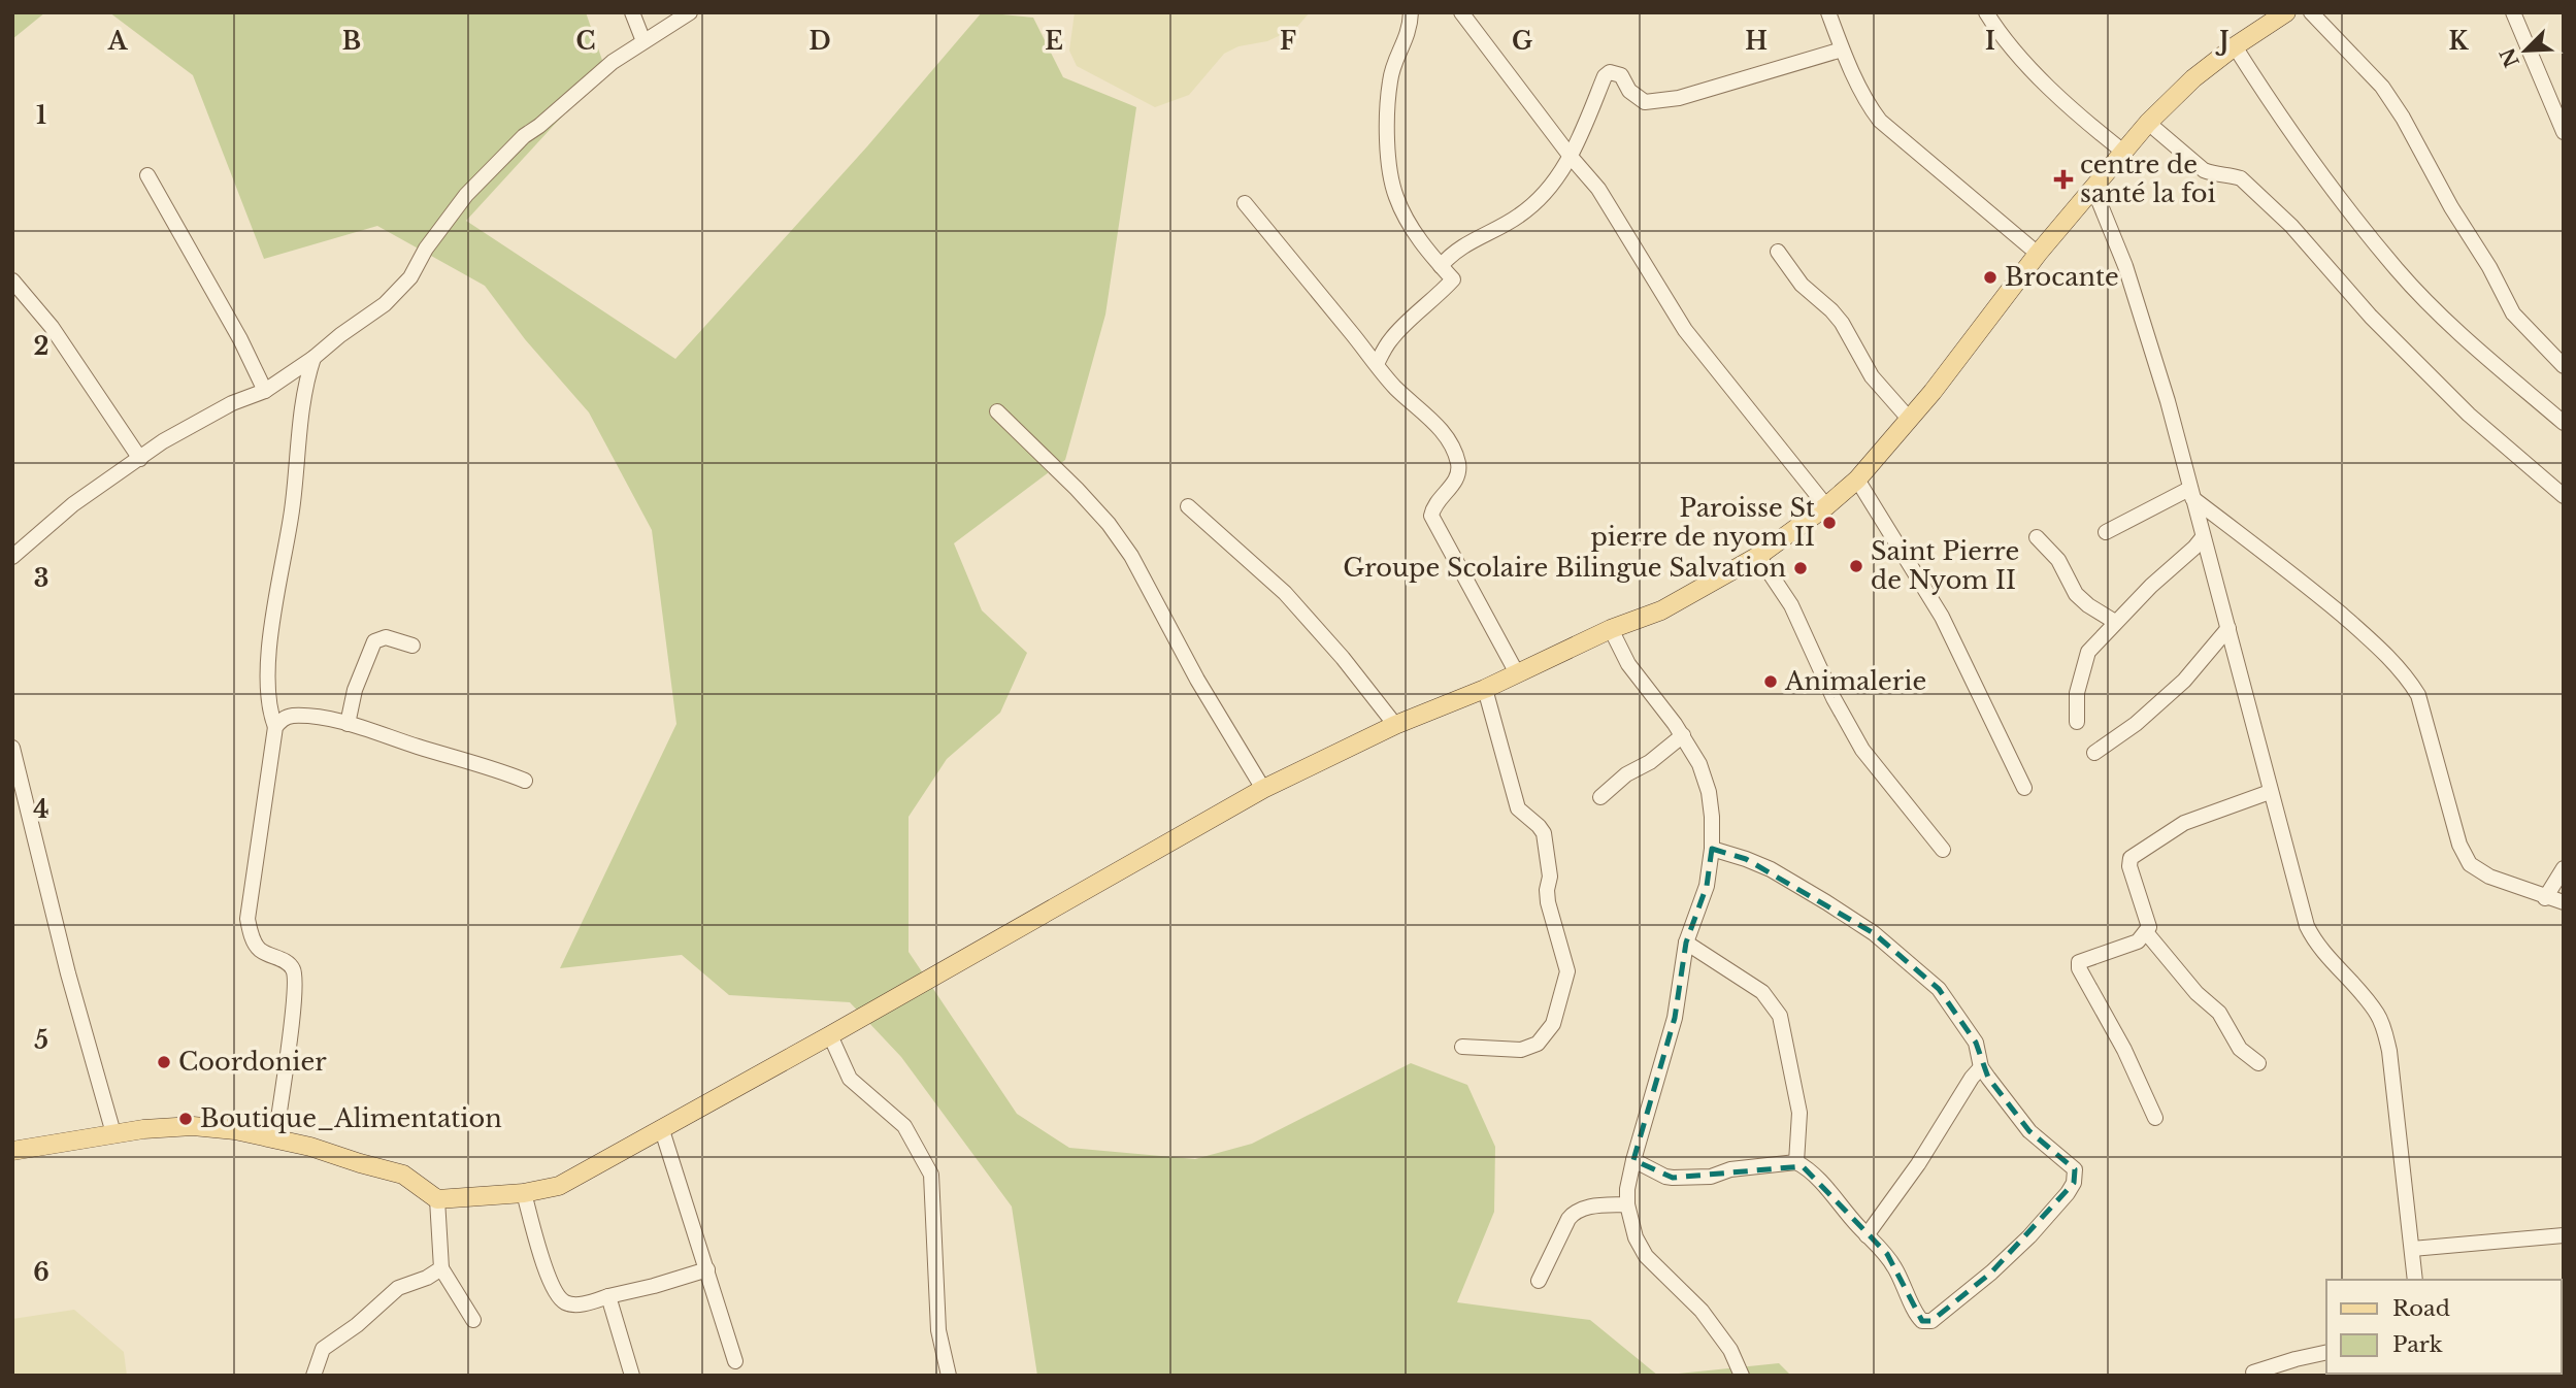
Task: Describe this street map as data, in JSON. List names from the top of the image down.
{
  "places": {
    "health": ["centre de santé la foi"],
    "other": [
      "Brocante",
      "Paroisse St pierre de nyom II",
      "Saint Pierre de Nyom II",
      "Groupe Scolaire Bilingue Salvation",
      "Animalerie",
      "Coordonier",
      "Boutique_Alimentation"
    ]
  },
  "legend": ["Road", "Park"],
  "north": "bottom left",
  "grid": {
    "columns": [
      "A",
      "B",
      "C",
      "D",
      "E",
      "F",
      "G",
      "H",
      "I",
      "J",
      "K"
    ],
    "rows": [
      "1",
      "2",
      "3",
      "4",
      "5",
      "6"
    ]
  }
}
